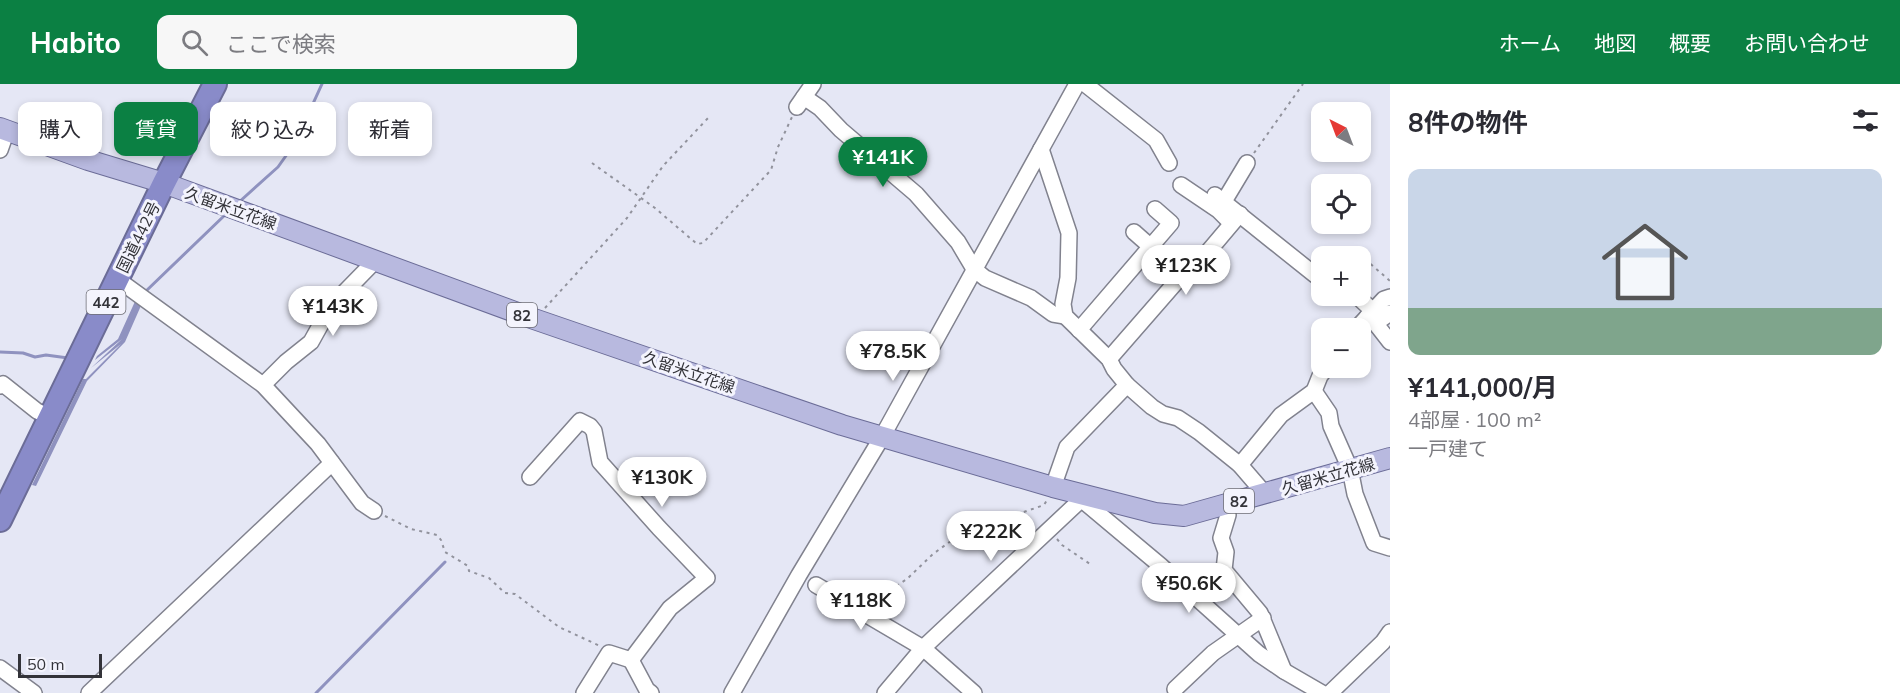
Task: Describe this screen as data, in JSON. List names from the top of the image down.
{
  "streets": {
    "highway": ["国道442号", "442"],
    "main road": ["久留米立花線", "82"]
  },
  "crossings": [
    ["久留米立花線", "国道442号"]
  ],
  "scale_bar": "50 m",
  "north": "top left",
  "page": {
    "header": "Habito",
    "search": "ここで検索",
    "nav": [
      "ホーム",
      "地図",
      "概要",
      "お問い合わせ"
    ],
    "heading": "8件の物件",
    "map_buttons": ["+", "−"],
    "chip": [
      "購入",
      "賃貸",
      "絞り込み",
      "新着"
    ],
    "price": [
      "¥141K",
      "¥123K",
      "¥143K",
      "¥78.5K",
      "¥130K",
      "¥222K",
      "¥50.6K",
      "¥118K"
    ],
    "list": [
      {
        "name": "¥141,000/月",
        "note": "4部屋 · 100 m² · 一戸建て"
      }
    ],
    "scale": "50 m"
  }
}
